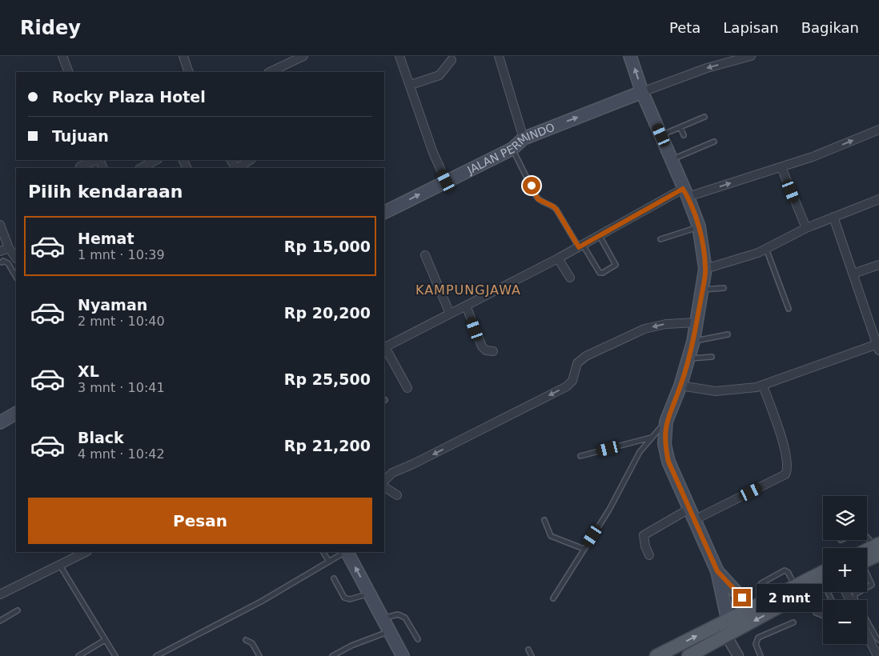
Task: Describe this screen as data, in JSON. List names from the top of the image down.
{
  "streets": {
    "main road": ["JALAN PERMINDO"]
  },
  "one_way": ["JALAN PERMINDO"],
  "districts": ["KAMPUNGJAWA"],
  "page": {
    "header": "Ridey",
    "nav": ["Peta", "Lapisan", "Bagikan"],
    "banner": ["Rocky Plaza Hotel", "Tujuan"],
    "heading": "Pilih kendaraan",
    "list": [
      {
        "name": "Hemat",
        "note": "1 mnt · 10:39",
        "value": "Rp 15,000"
      },
      {
        "name": "Nyaman",
        "note": "2 mnt · 10:40",
        "value": "Rp 20,200"
      },
      {
        "name": "XL",
        "note": "3 mnt · 10:41",
        "value": "Rp 25,500"
      },
      {
        "name": "Black",
        "note": "4 mnt · 10:42",
        "value": "Rp 21,200"
      }
    ],
    "buttons": "Pesan",
    "map_buttons": ["+", "−"],
    "bubble": "2 mnt"
  }
}
